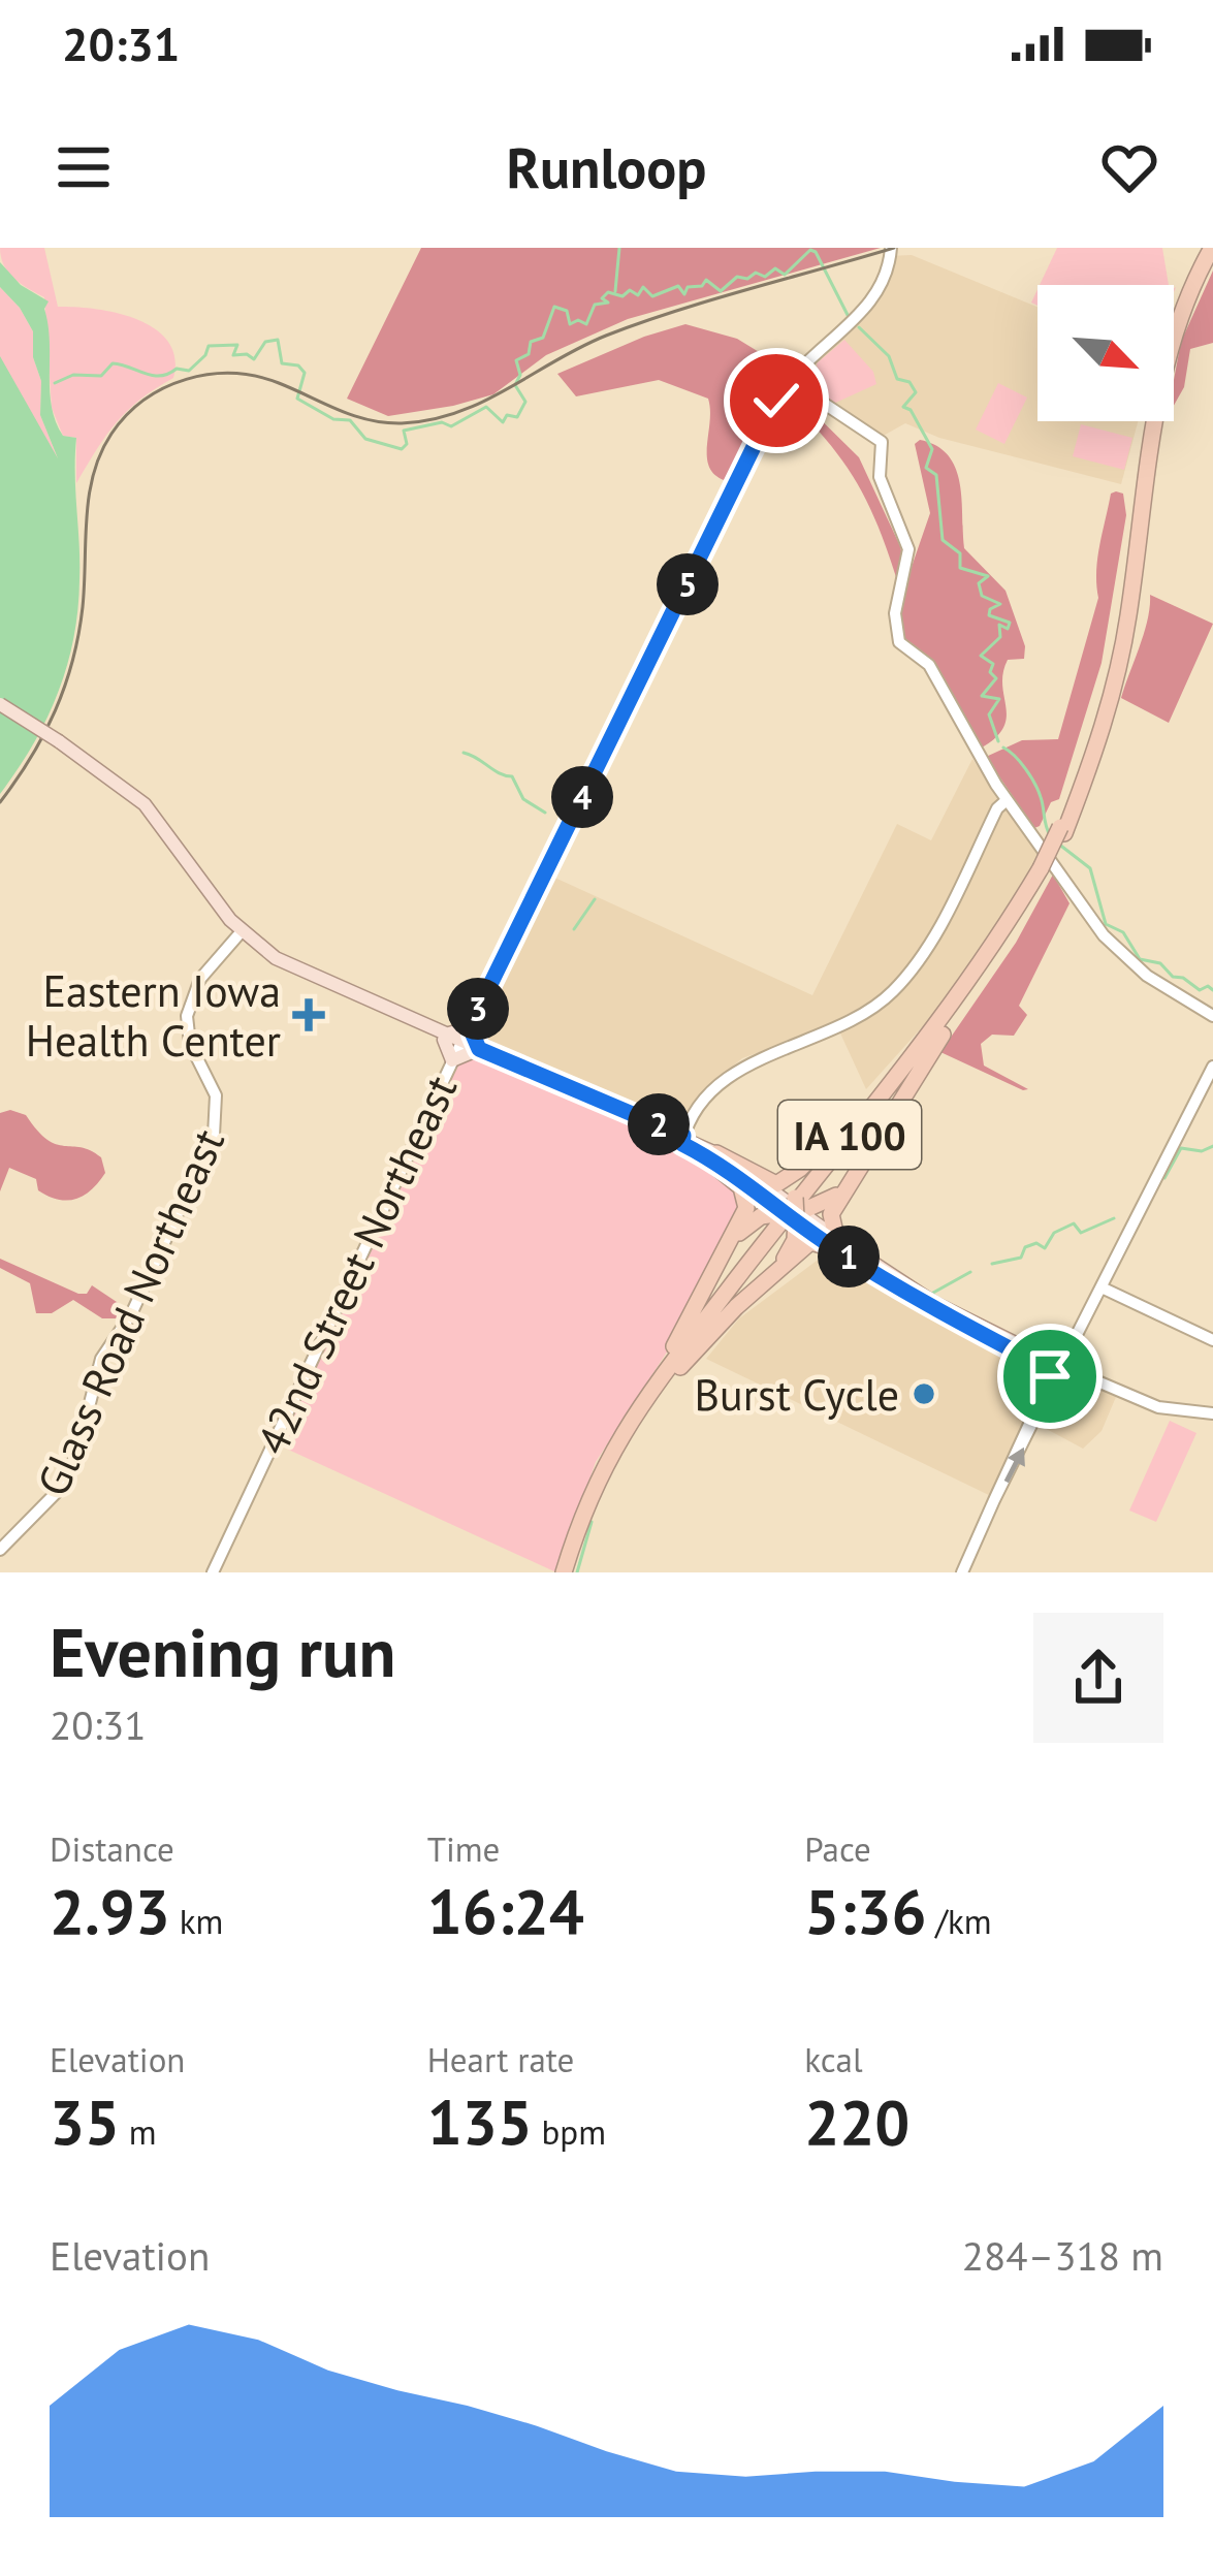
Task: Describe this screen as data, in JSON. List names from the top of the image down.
{
  "streets": {
    "highway": ["IA 100"],
    "street": ["42nd Street Northeast", "Glass Road Northeast"]
  },
  "places": {
    "health": ["Eastern Iowa Health Center"],
    "other": ["Burst Cycle"]
  },
  "north": "bottom right",
  "page": {
    "status": "20:31",
    "header": "Runloop",
    "pins": [
      "5",
      "4",
      "3",
      "2",
      "1"
    ],
    "heading": ["Evening run", "20:31"],
    "stats": [
      ["Distance", "2.93 km"],
      ["Time", "16:24"],
      ["Pace", "5:36 /km"],
      ["Elevation", "35 m"],
      ["Heart rate", "135 bpm"],
      ["kcal", "220"]
    ],
    "chart": ["Elevation", "284–318 m"]
  }
}
